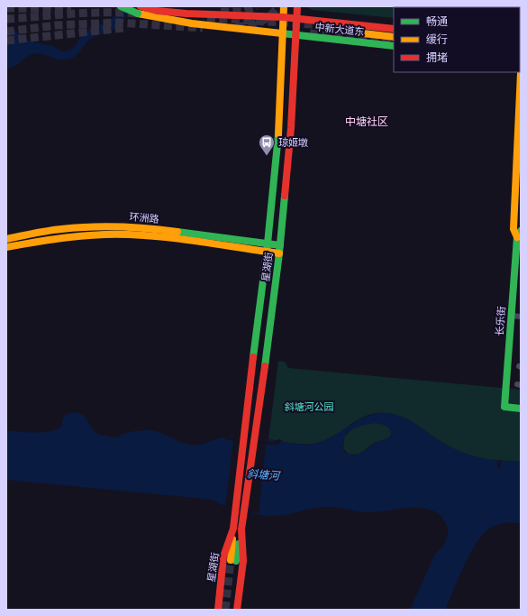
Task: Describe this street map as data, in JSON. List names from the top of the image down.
{
  "streets": {
    "main road": [
      "中新大道东",
      "环洲路",
      "星湖街",
      "长乐街"
    ]
  },
  "crossings": [
    ["中新大道东", "星湖街"],
    ["环洲路", "星湖街"]
  ],
  "districts": ["中塘社区"],
  "water": ["斜塘河"],
  "parks": ["斜塘河公园"],
  "places": {
    "bus stop": ["琼姬墩"]
  },
  "legend": ["畅通", "缓行", "拥堵"]
}
